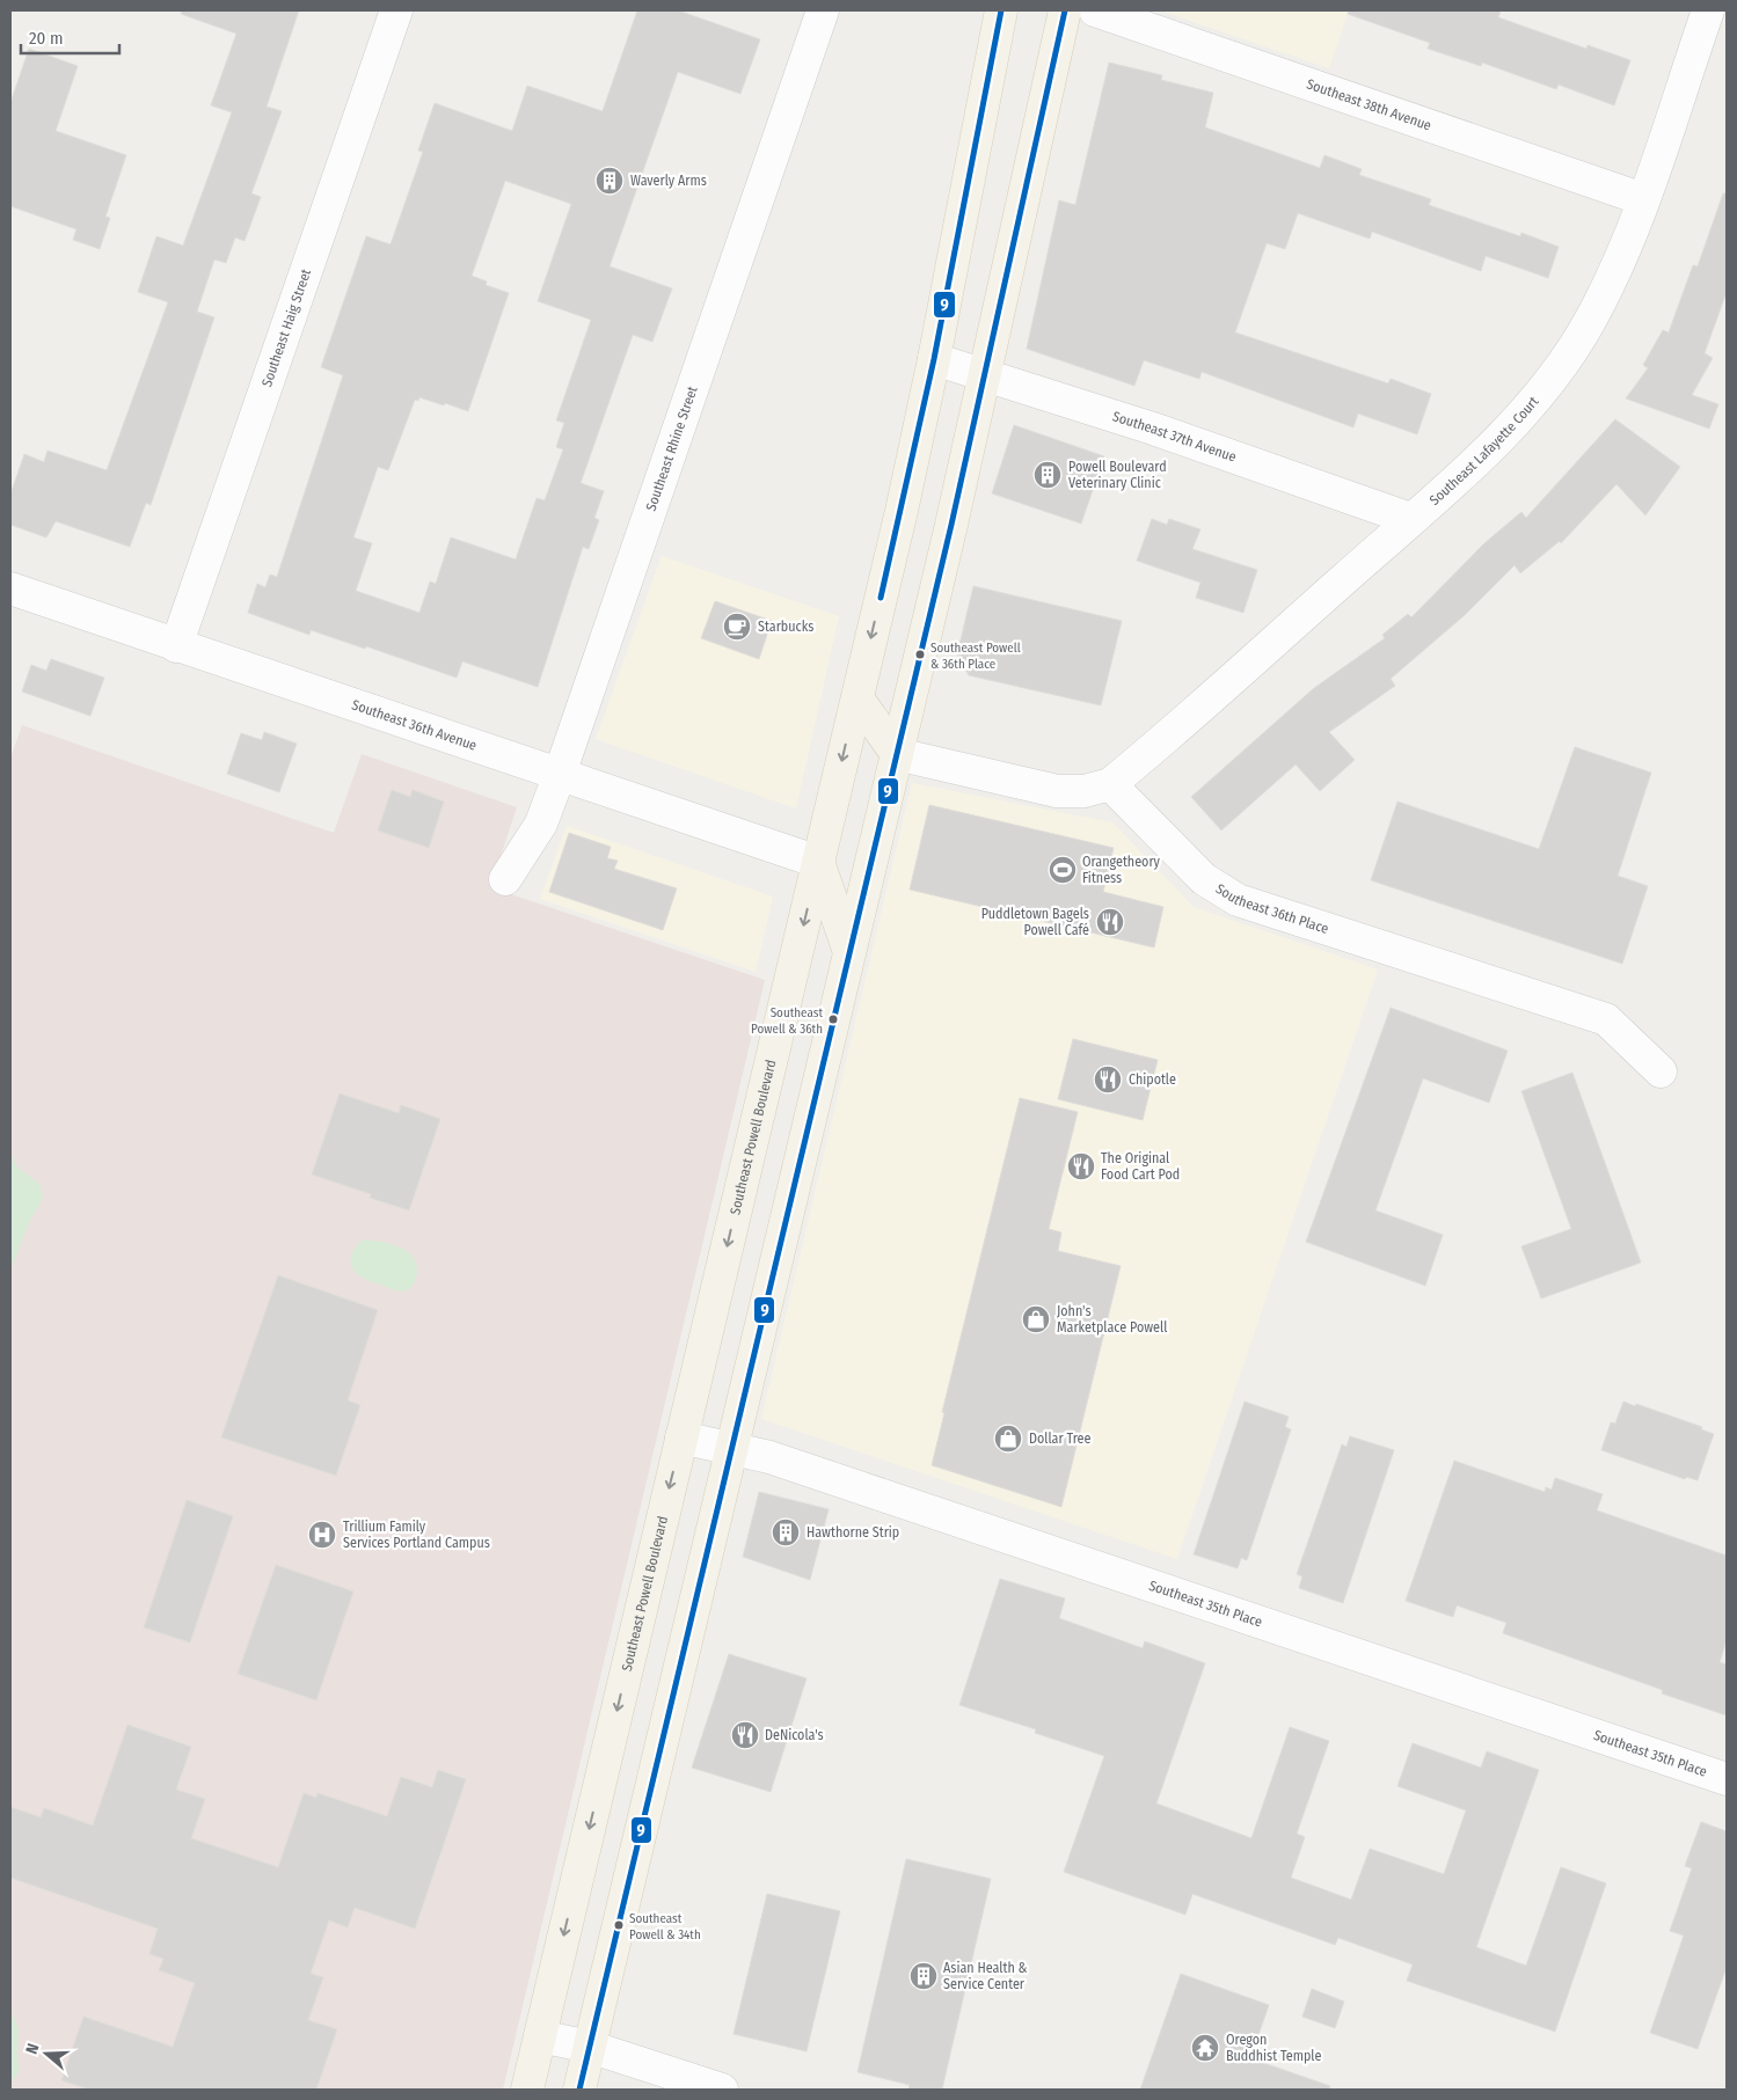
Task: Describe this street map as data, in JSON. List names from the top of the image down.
{
  "streets": {
    "main road": ["Southeast Powell Boulevard"],
    "street": [
      "Southeast 38th Avenue",
      "Southeast Haig Street",
      "Southeast 37th Avenue",
      "Southeast Rhine Street",
      "Southeast Lafayette Court",
      "Southeast 36th Avenue",
      "Southeast 36th Place",
      "Southeast 35th Place"
    ]
  },
  "crossings": [
    ["Southeast 38th Avenue", "Southeast Lafayette Court"],
    ["Southeast Haig Street", "Southeast 36th Avenue"],
    ["Southeast 37th Avenue", "Southeast Lafayette Court"],
    ["Southeast 37th Avenue", "Southeast Powell Boulevard"],
    ["Southeast Rhine Street", "Southeast 36th Avenue"],
    ["Southeast Lafayette Court", "Southeast 36th Place"],
    ["Southeast 36th Avenue", "Southeast Powell Boulevard"],
    ["Southeast Powell Boulevard", "Southeast 35th Place"]
  ],
  "places": {
    "building": [
      "Waverly Arms",
      "Powell Boulevard Veterinary Clinic",
      "Hawthorne Strip",
      "Asian Health & Service Center"
    ],
    "cafe": ["Starbucks"],
    "other": ["Southeast Powell & 36th Place", "Southeast Powell & 36th", "Southeast Powell & 34th"],
    "sports": ["Orangetheory Fitness"],
    "restaurant": [
      "Puddletown Bagels Powell Café",
      "Chipotle",
      "The Original Food Cart Pod",
      "DeNicola's"
    ],
    "shop": ["John's Marketplace Powell", "Dollar Tree"],
    "hospital": ["Trillium Family Services Portland Campus"],
    "temple": ["Oregon Buddhist Temple"]
  },
  "lines": ["transit line 9"],
  "scale_bar": "20 m",
  "north": "left"
}
